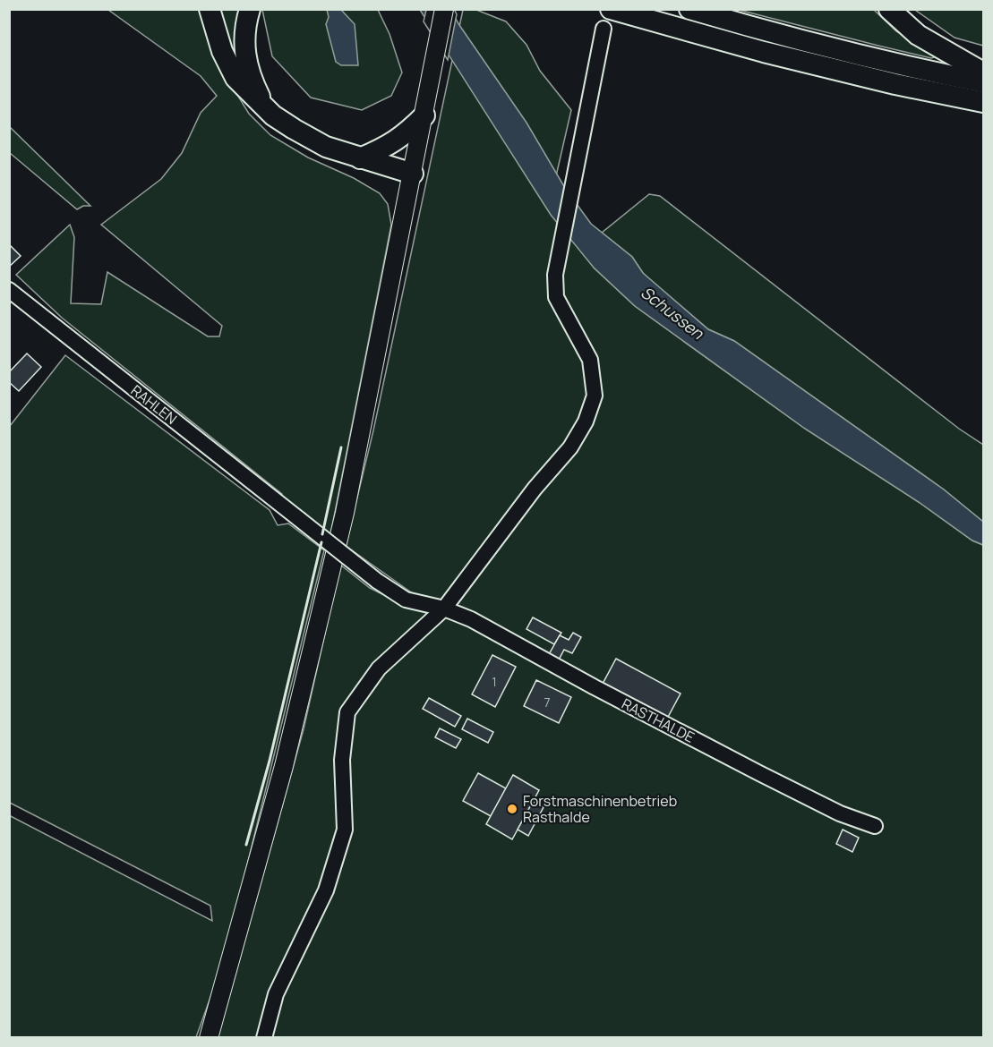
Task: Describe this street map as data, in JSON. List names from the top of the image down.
{
  "streets": {
    "street": ["RAHLEN", "RASTHALDE"]
  },
  "crossings": [
    ["RAHLEN", "RASTHALDE"]
  ],
  "water": ["Schussen"],
  "places": ["Forstmaschinenbetrieb Rasthalde"],
  "house_numbers": ["1", "7"]
}
